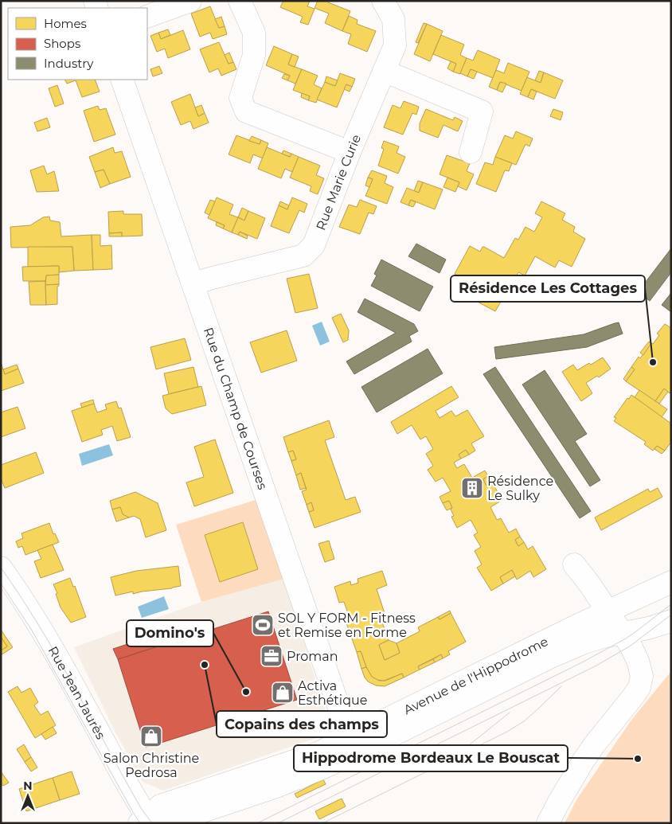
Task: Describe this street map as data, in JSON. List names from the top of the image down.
{
  "streets": {
    "street": [
      "Rue Marie Curie",
      "Rue du Champ de Courses",
      "Avenue de l'Hippodrome",
      "Rue Jean Jaurès"
    ]
  },
  "crossings": [
    ["Rue Marie Curie", "Rue du Champ de Courses"],
    ["Rue du Champ de Courses", "Avenue de l'Hippodrome"],
    ["Avenue de l'Hippodrome", "Rue Jean Jaurès"]
  ],
  "places": {
    "other": [
      "Résidence Les Cottages",
      "Copains des champs",
      "Domino's",
      "Hippodrome Bordeaux Le Bouscat"
    ],
    "building": ["Résidence Le Sulky"],
    "sports": ["SOL Y FORM - Fitness et Remise en Forme"],
    "office": ["Proman"],
    "shop": ["Activa Esthétique", "Salon Christine Pedrosa"]
  },
  "legend": ["Homes", "Shops", "Industry"],
  "north": "top"
}
